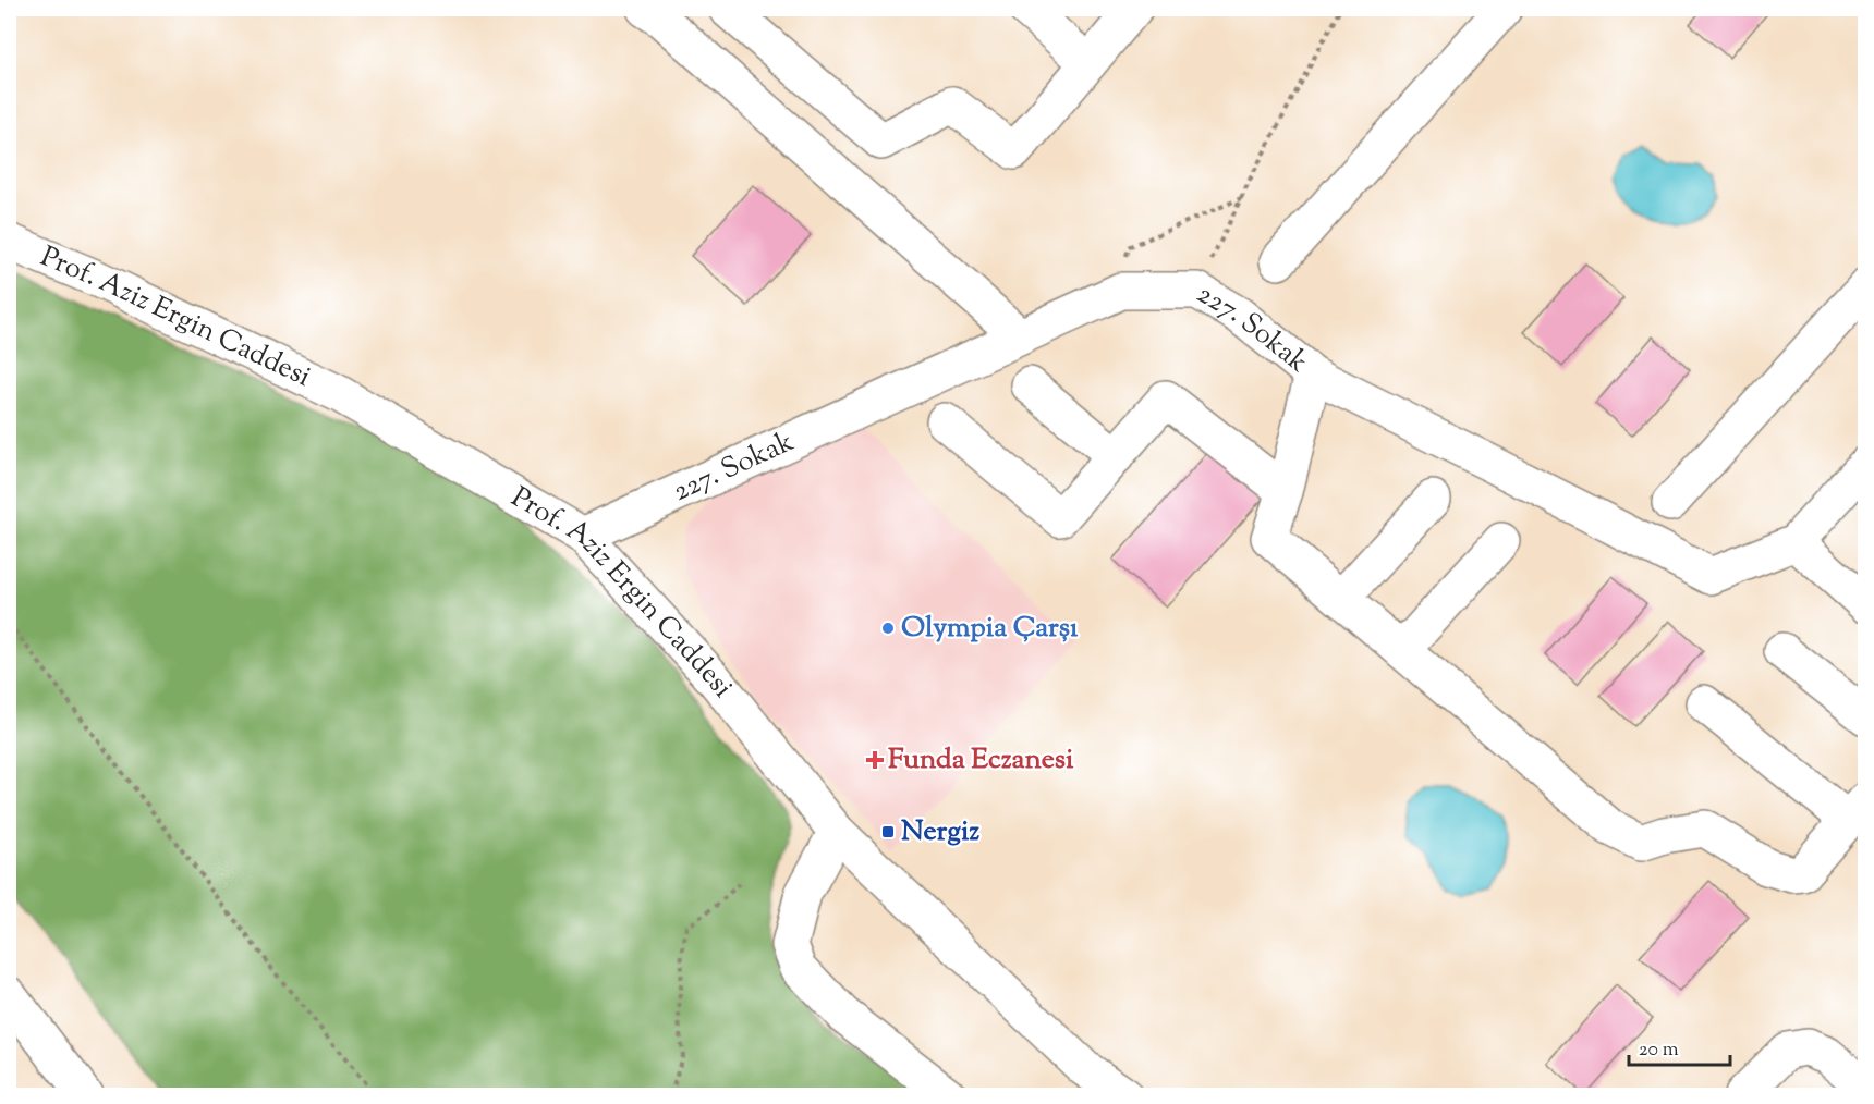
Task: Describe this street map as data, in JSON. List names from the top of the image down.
{
  "streets": {
    "street": ["Prof. Aziz Ergin Caddesi", "227. Sokak"]
  },
  "crossings": [
    ["Prof. Aziz Ergin Caddesi", "227. Sokak"]
  ],
  "places": {
    "other": ["Olympia Çarşı"],
    "health": ["Funda Eczanesi"],
    "transit": ["Nergiz"]
  },
  "scale_bar": "20 m"
}
